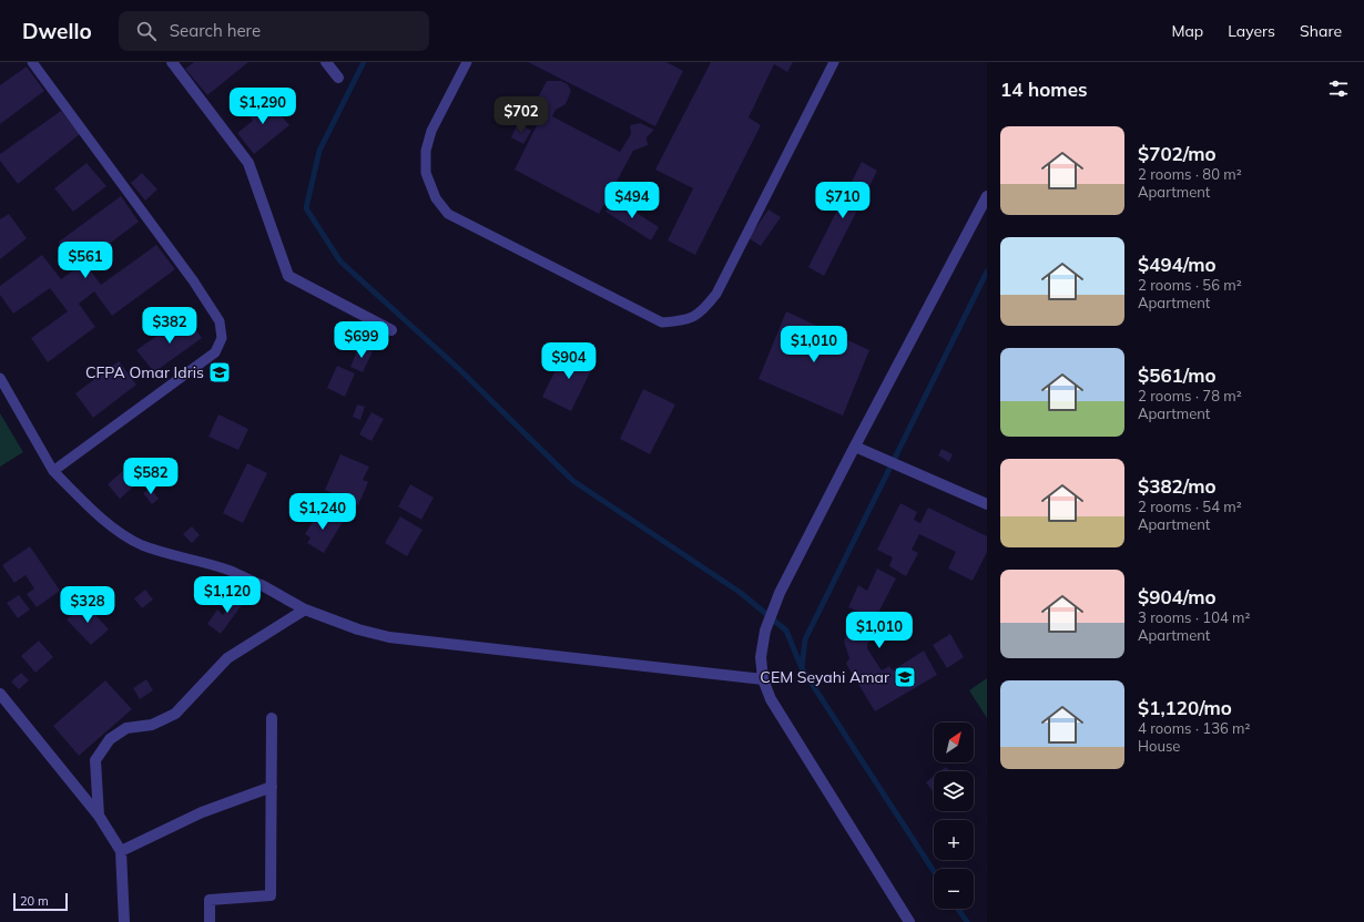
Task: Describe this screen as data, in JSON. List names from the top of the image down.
{
  "places": {
    "school or university": ["CFPA Omar Idris", "CEM Seyahi Amar"]
  },
  "scale_bar": "20 m",
  "north": "top right",
  "page": {
    "header": "Dwello",
    "search": "Search here",
    "nav": ["Map", "Layers", "Share"],
    "heading": "14 homes",
    "price": [
      "$1,290",
      "$702",
      "$494",
      "$710",
      "$561",
      "$382",
      "$699",
      "$1,010",
      "$904",
      "$582",
      "$1,240",
      "$1,120",
      "$328",
      "$1,010"
    ],
    "list": [
      {
        "name": "$702/mo",
        "note": "2 rooms · 80 m² · Apartment"
      },
      {
        "name": "$494/mo",
        "note": "2 rooms · 56 m² · Apartment"
      },
      {
        "name": "$561/mo",
        "note": "2 rooms · 78 m² · Apartment"
      },
      {
        "name": "$382/mo",
        "note": "2 rooms · 54 m² · Apartment"
      },
      {
        "name": "$904/mo",
        "note": "3 rooms · 104 m² · Apartment"
      },
      {
        "name": "$1,120/mo",
        "note": "4 rooms · 136 m² · House"
      }
    ],
    "map_buttons": ["+", "−"],
    "scale": "20 m"
  }
}
